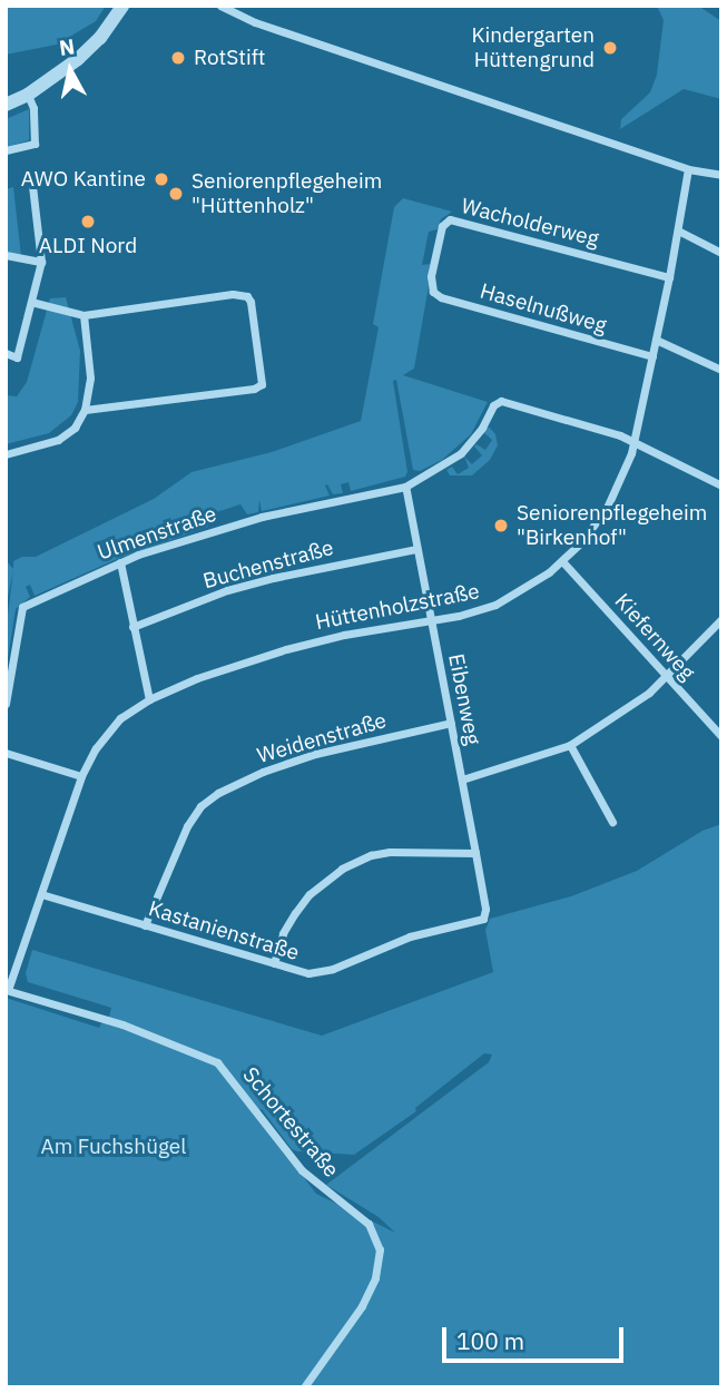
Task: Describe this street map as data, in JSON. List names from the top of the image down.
{
  "streets": {
    "street": [
      "Wacholderweg",
      "Haselnußweg",
      "Ulmenstraße",
      "Buchenstraße",
      "Hüttenholzstraße",
      "Kiefernweg",
      "Eibenweg",
      "Weidenstraße",
      "Kastanienstraße",
      "Schortestraße"
    ]
  },
  "crossings": [
    ["Wacholderweg", "Haselnußweg"],
    ["Wacholderweg", "Hüttenholzstraße"],
    ["Haselnußweg", "Hüttenholzstraße"],
    ["Ulmenstraße", "Eibenweg"],
    ["Buchenstraße", "Eibenweg"],
    ["Hüttenholzstraße", "Kiefernweg"],
    ["Hüttenholzstraße", "Eibenweg"],
    ["Hüttenholzstraße", "Kastanienstraße"],
    ["Hüttenholzstraße", "Schortestraße"],
    ["Eibenweg", "Weidenstraße"],
    ["Eibenweg", "Kastanienstraße"],
    ["Weidenstraße", "Kastanienstraße"]
  ],
  "parks": ["Am Fuchshügel"],
  "places": [
    "Kindergarten Hüttengrund",
    "RotStift",
    "AWO Kantine",
    "Seniorenpflegeheim \"Hüttenholz\"",
    "ALDI Nord",
    "Seniorenpflegeheim \"Birkenhof\""
  ],
  "scale_bar": "100 m",
  "north": "top"
}
